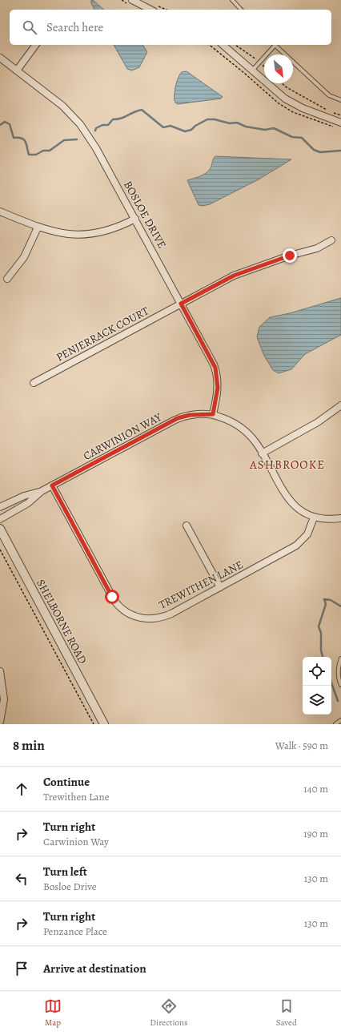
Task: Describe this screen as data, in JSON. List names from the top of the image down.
{
  "streets": {
    "street": [
      "BOSLOE DRIVE",
      "PENJERRACK COURT",
      "CARWINION WAY",
      "TREWITHEN LANE",
      "SHELBORNE ROAD"
    ]
  },
  "crossings": [
    ["BOSLOE DRIVE", "PENJERRACK COURT"],
    ["BOSLOE DRIVE", "CARWINION WAY"],
    ["CARWINION WAY", "TREWITHEN LANE"]
  ],
  "districts": ["ASHBROOKE"],
  "north": "bottom right",
  "page": {
    "search": "Search here",
    "heading": ["8 min", "Walk · 590 m"],
    "list": [
      ["Continue", "Trewithen Lane", "140 m"],
      ["Turn right", "Carwinion Way", "190 m"],
      ["Turn left", "Bosloe Drive", "130 m"],
      ["Turn right", "Penzance Place", "130 m"],
      "Arrive at destination"
    ],
    "nav": ["Map", "Directions", "Saved"]
  }
}
